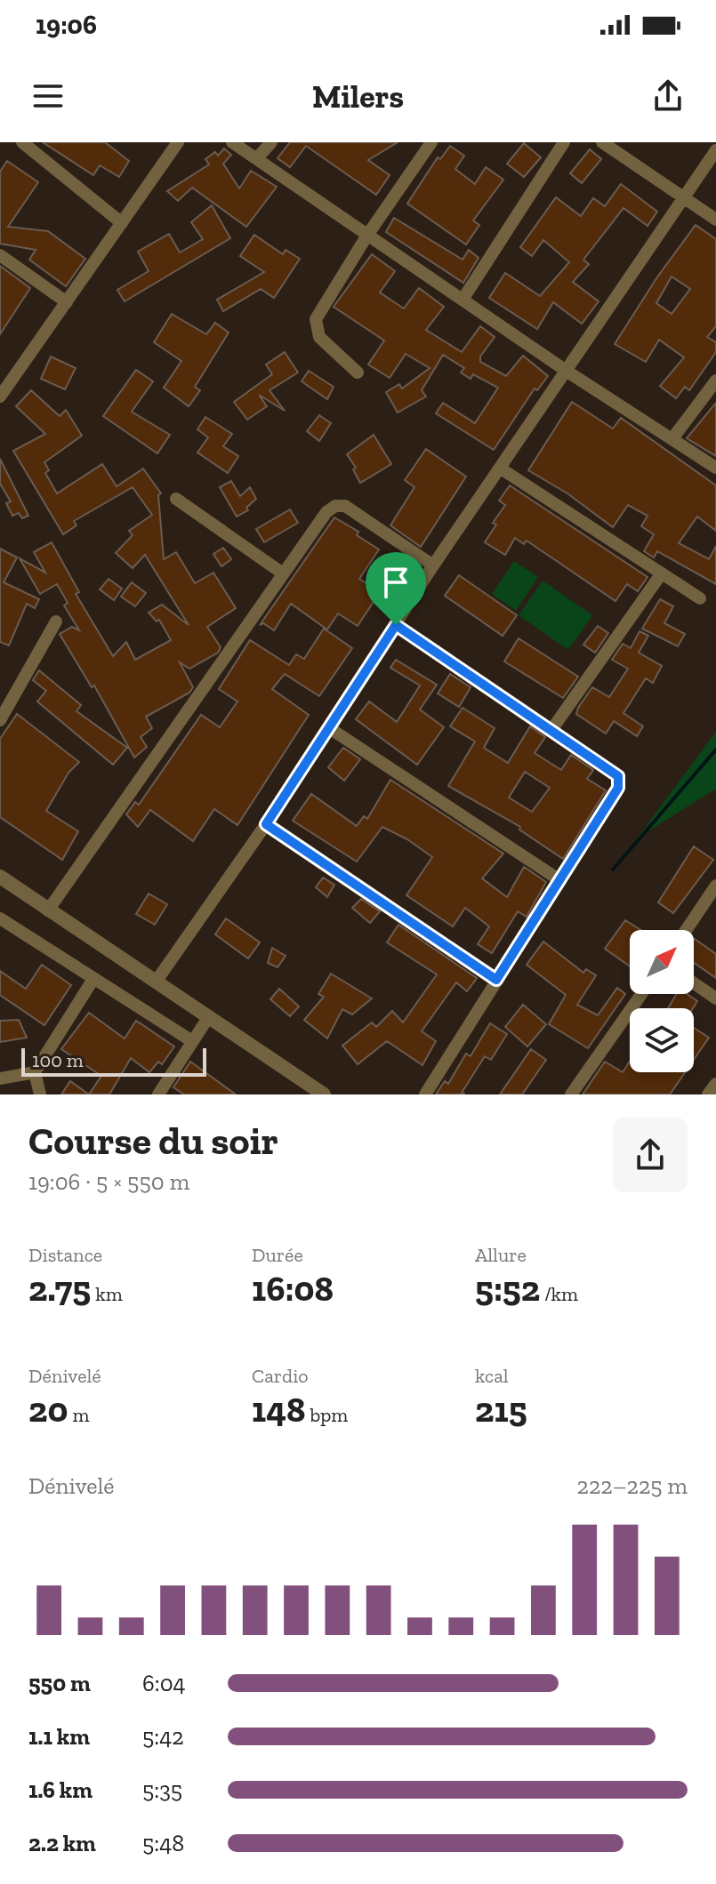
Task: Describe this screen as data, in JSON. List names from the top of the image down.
{
  "scale_bar": "100 m",
  "north": "top right",
  "page": {
    "status": "19:06",
    "header": "Milers",
    "scale": "100 m",
    "heading": ["Course du soir", "19:06 · 5 × 550 m"],
    "stats": [
      ["Distance", "2.75 km"],
      ["Durée", "16:08"],
      ["Allure", "5:52 /km"],
      ["Dénivelé", "20 m"],
      ["Cardio", "148 bpm"],
      ["kcal", "215"]
    ],
    "chart": ["Dénivelé", "222–225 m"],
    "list": [
      {
        "name": "550 m",
        "note": "6:04"
      },
      {
        "name": "1.1 km",
        "note": "5:42"
      },
      {
        "name": "1.6 km",
        "note": "5:35"
      },
      {
        "name": "2.2 km",
        "note": "5:48"
      }
    ]
  }
}
